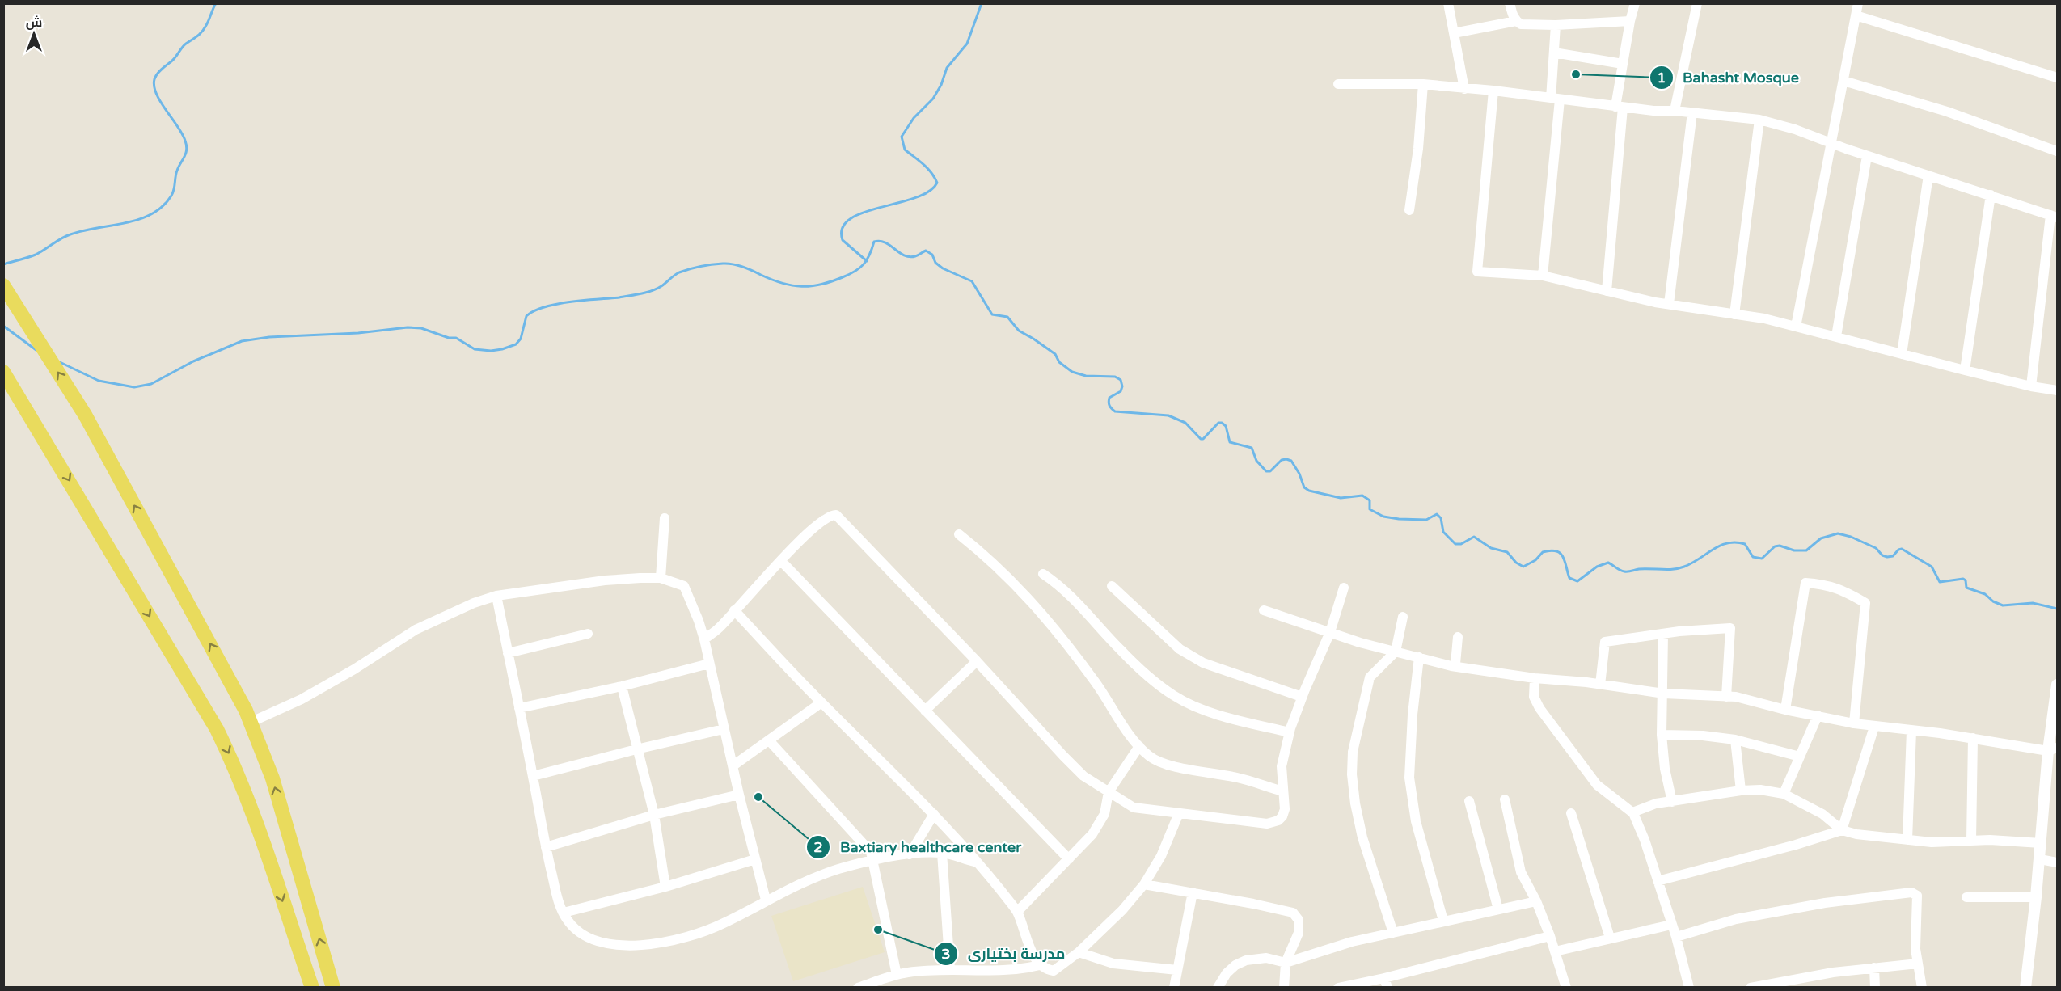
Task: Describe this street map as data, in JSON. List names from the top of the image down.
{
  "places": ["Bahasht Mosque", "Baxtiary healthcare center", "مدرسة بختيارى"],
  "north": "top"
}
